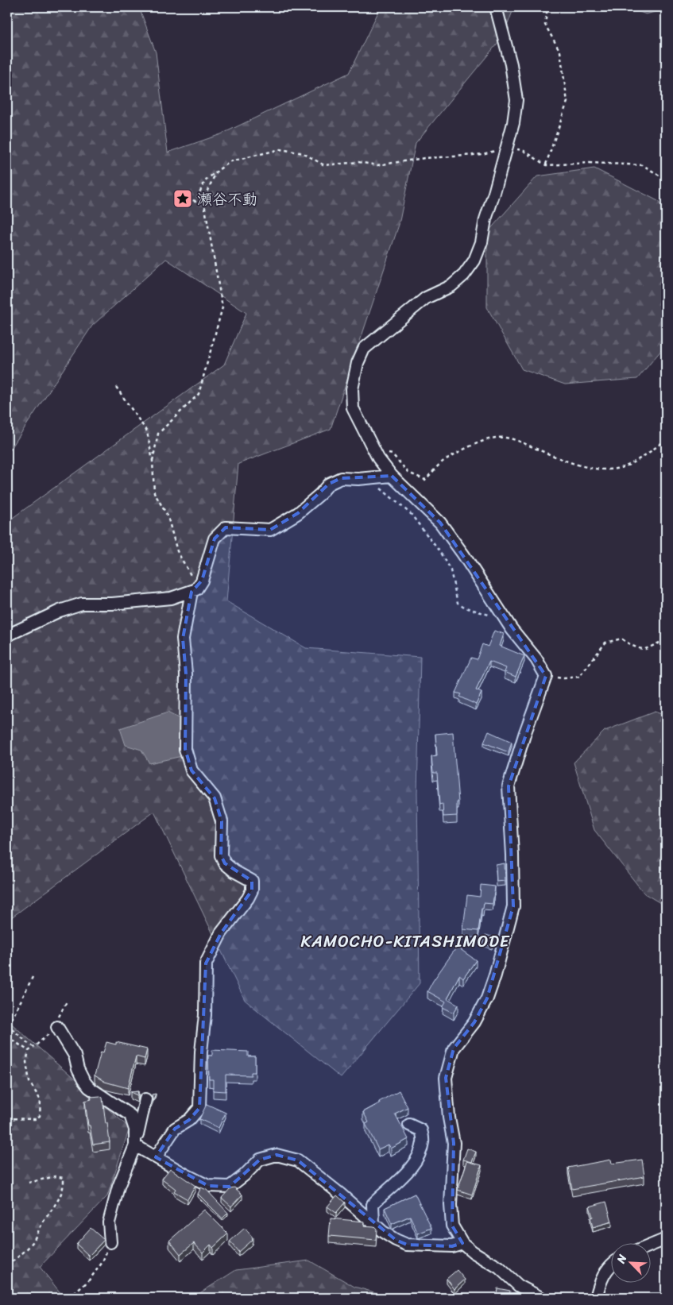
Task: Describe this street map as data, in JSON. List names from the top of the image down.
{
  "districts": ["KAMOCHO-KITASHIMODE"],
  "places": {
    "place": ["瀬谷不動"]
  },
  "north": "top left"
}
